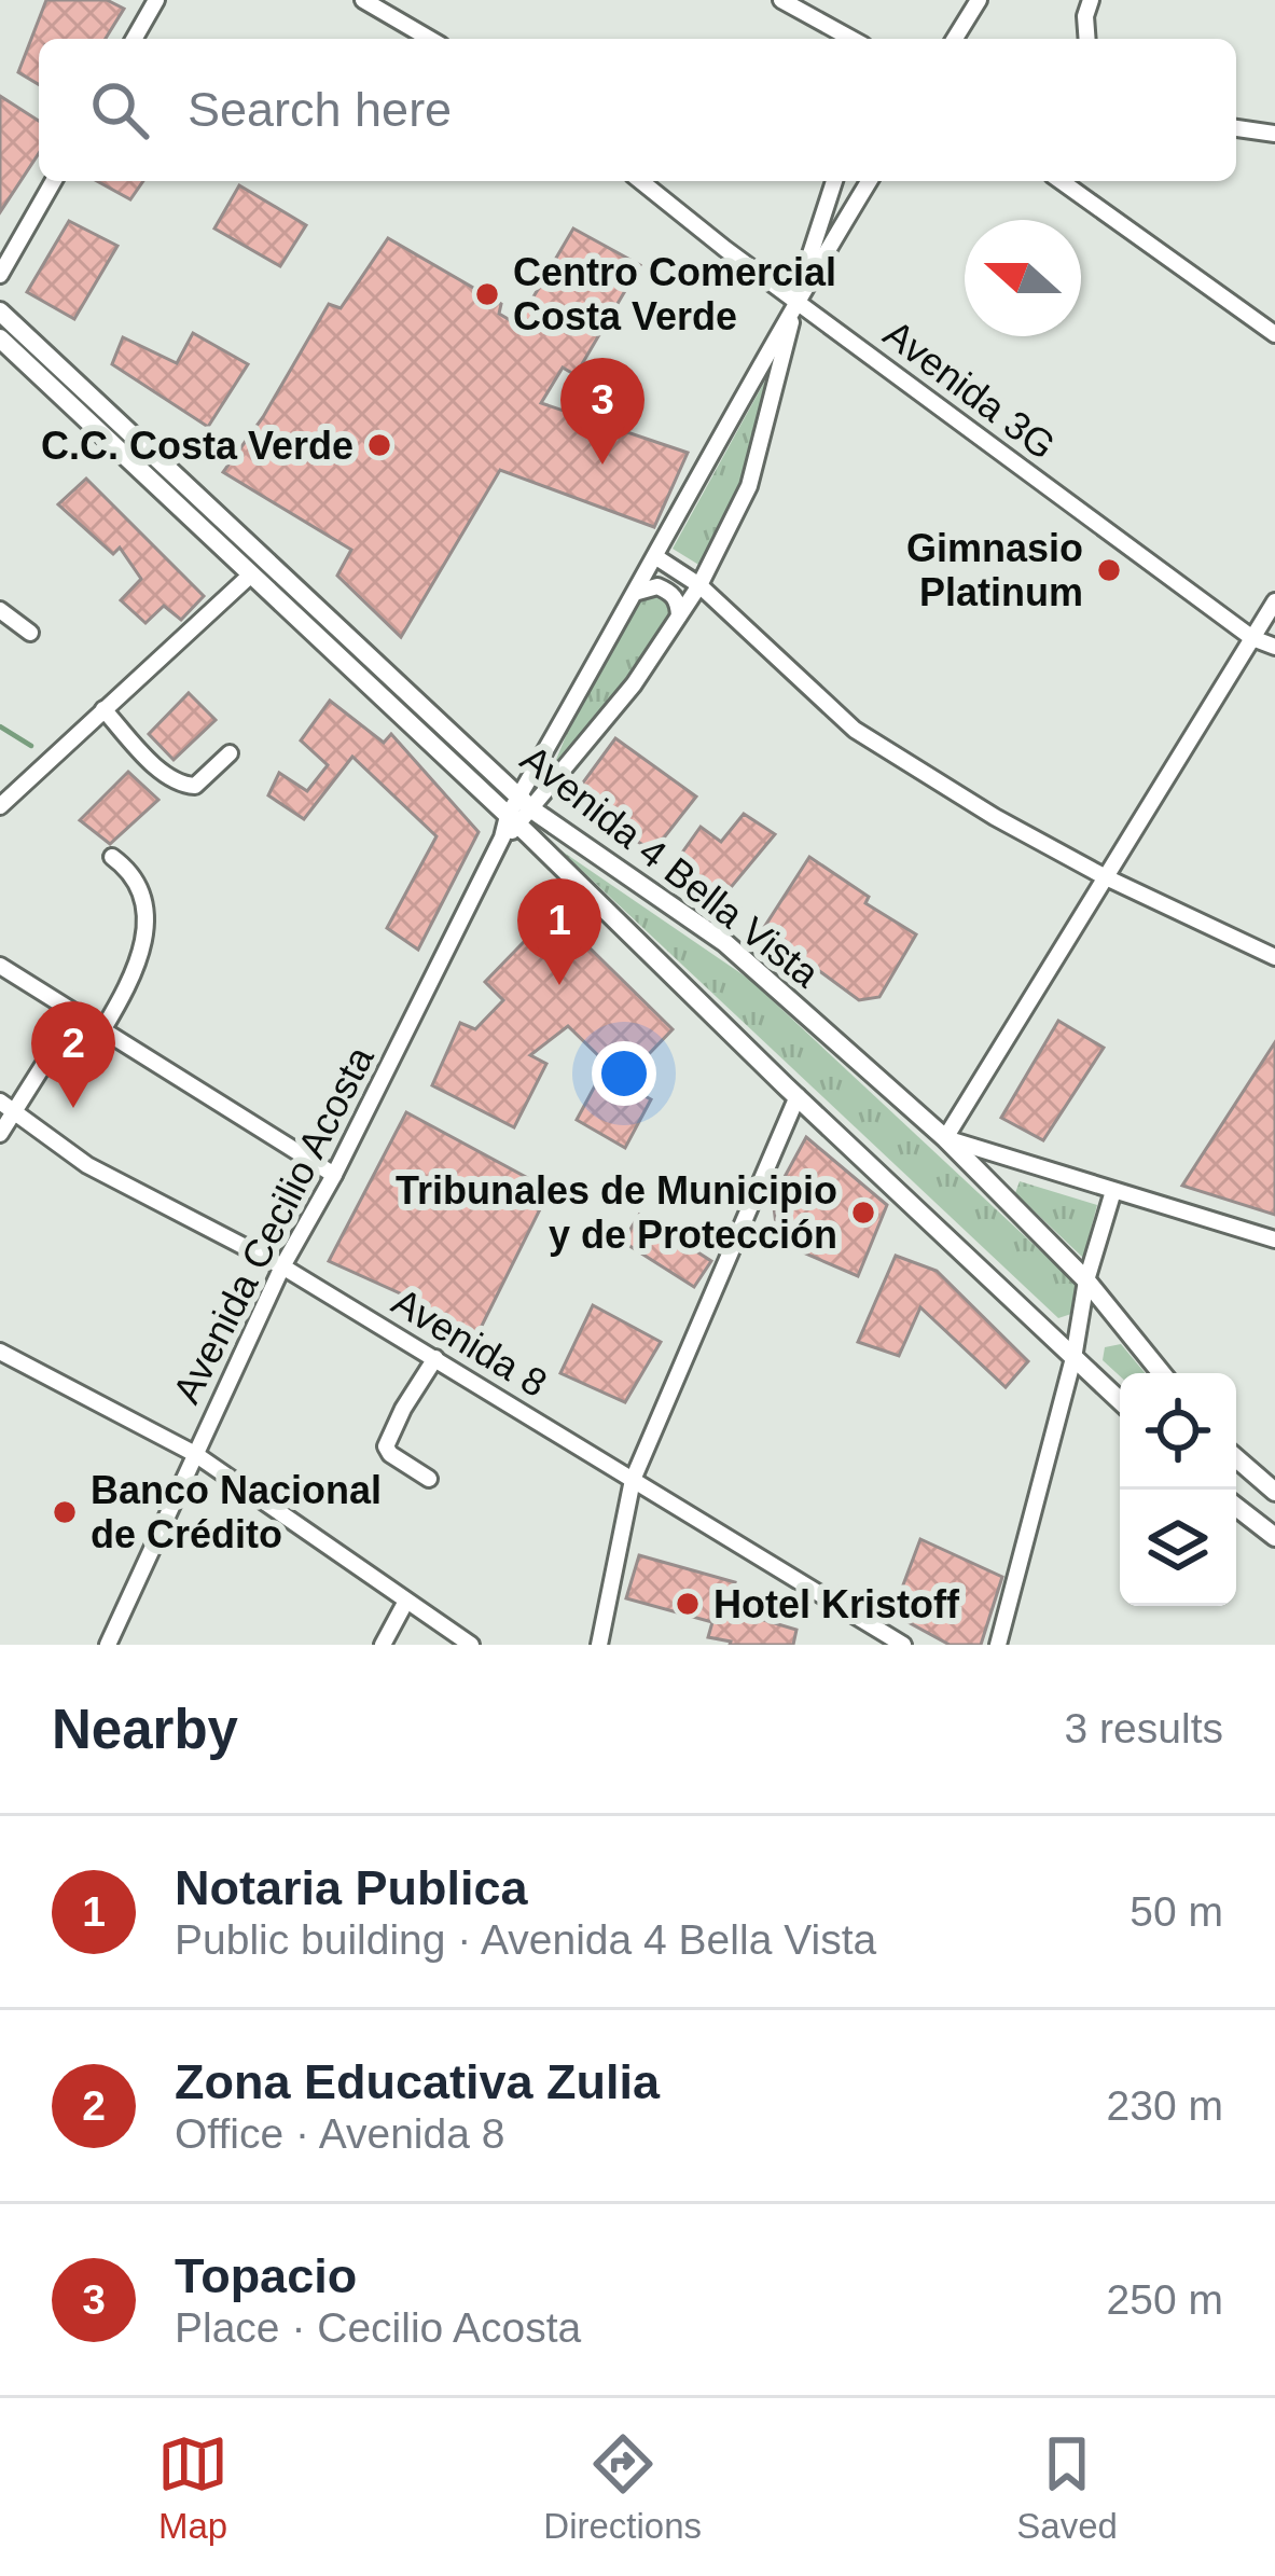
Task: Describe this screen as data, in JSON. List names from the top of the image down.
{
  "streets": {
    "street": [
      "Avenida 3G",
      "Avenida 4 Bella Vista",
      "Avenida Cecilio Acosta",
      "Avenida 8"
    ]
  },
  "crossings": [
    ["Avenida 4 Bella Vista", "Avenida Cecilio Acosta"],
    ["Avenida Cecilio Acosta", "Avenida 8"]
  ],
  "places": [
    "Centro Comercial Costa Verde",
    "C.C. Costa Verde",
    "Gimnasio Platinum",
    "Tribunales de Municipio y de Protección",
    "Banco Nacional de Crédito",
    "Hotel Kristoff"
  ],
  "north": "left",
  "page": {
    "search": "Search here",
    "pins": ["3", "1", "2"],
    "heading": ["Nearby", "3 results"],
    "list": [
      {
        "mark": "1",
        "name": "Notaria Publica",
        "note": "Public building · Avenida 4 Bella Vista",
        "value": "50 m"
      },
      {
        "mark": "2",
        "name": "Zona Educativa Zulia",
        "note": "Office · Avenida 8",
        "value": "230 m"
      },
      {
        "mark": "3",
        "name": "Topacio",
        "note": "Place · Cecilio Acosta",
        "value": "250 m"
      }
    ],
    "nav": ["Map", "Directions", "Saved"]
  }
}
